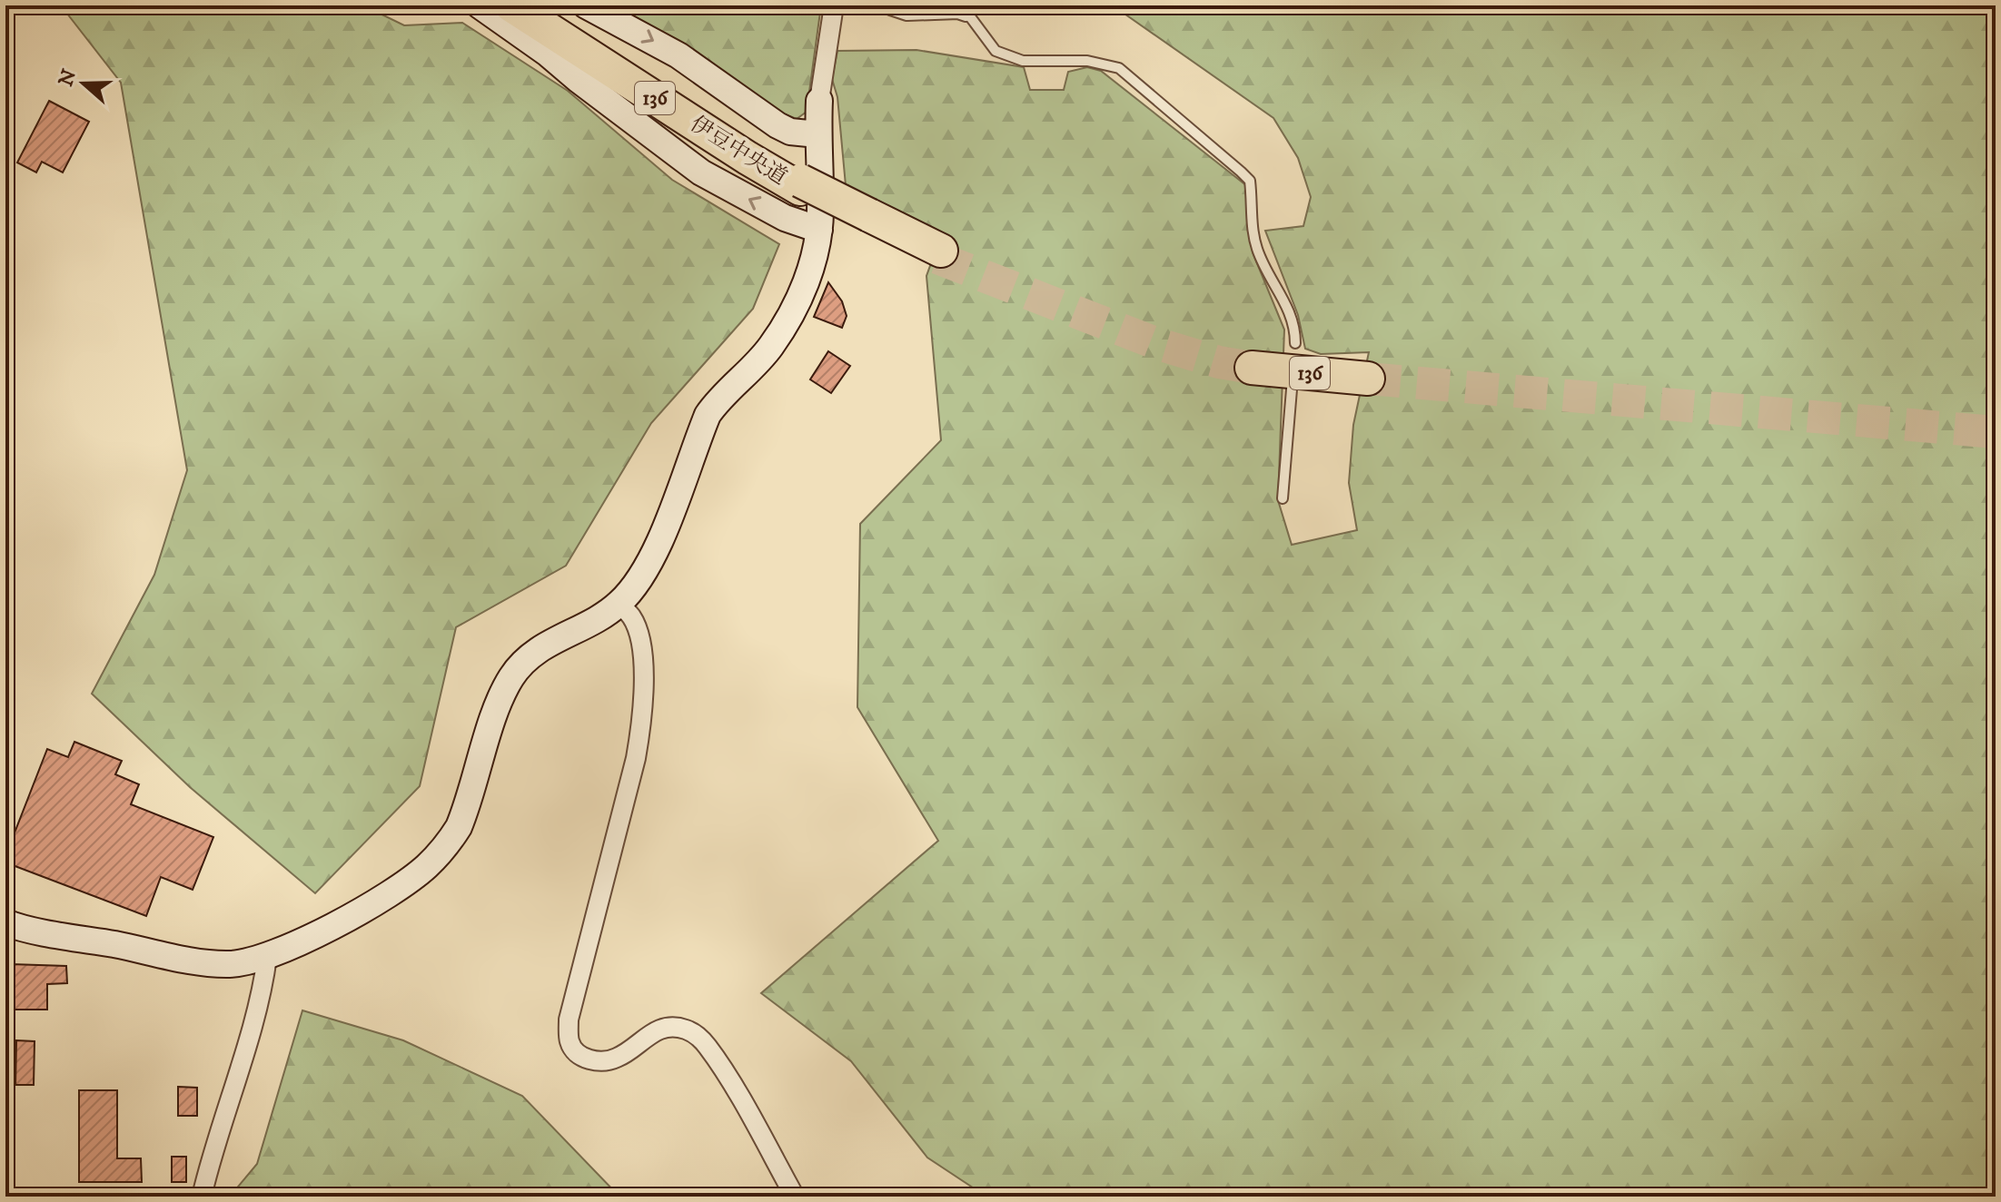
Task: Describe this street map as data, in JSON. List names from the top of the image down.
{
  "streets": {
    "highway": ["136", "伊豆中央道"]
  },
  "north": "left"
}
